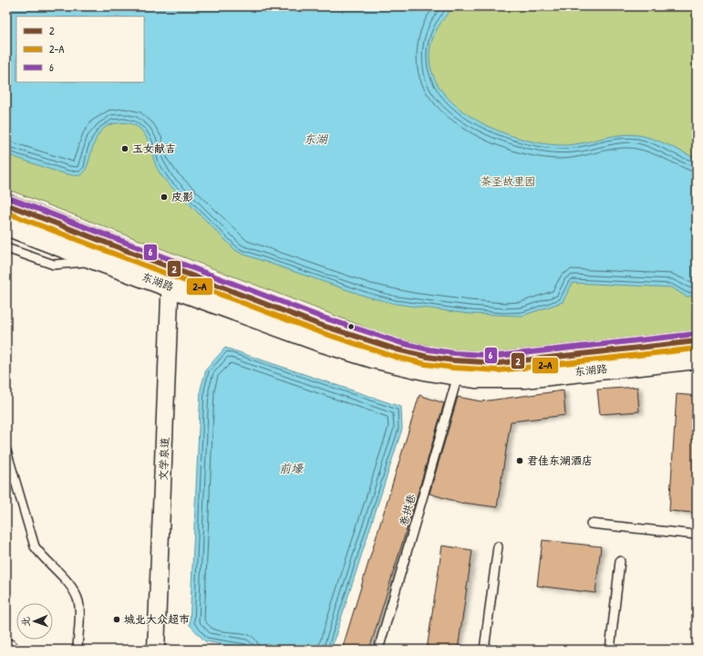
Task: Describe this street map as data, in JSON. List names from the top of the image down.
{
  "streets": {
    "main road": ["东湖路"],
    "street": ["文学泉道"],
    "lane": ["卷拱巷"]
  },
  "crossings": [
    ["东湖路", "文学泉道"],
    ["东湖路", "卷拱巷"]
  ],
  "water": ["东湖", "前壕"],
  "parks": ["茶圣故里园"],
  "places": [
    "玉女献吉",
    "皮影",
    "君佳东湖酒店",
    "城北大众超市"
  ],
  "lines": ["transit line 6", "transit line 2", "transit line 2-A"],
  "legend": ["2", "2-A", "6"],
  "north": "left"
}
